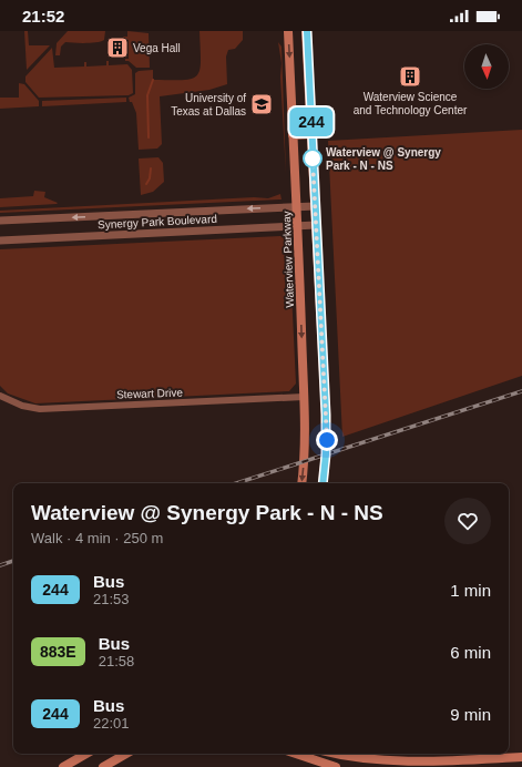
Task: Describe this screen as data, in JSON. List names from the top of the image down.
{
  "streets": {
    "main road": ["Waterview Parkway"],
    "street": ["Synergy Park Boulevard", "Stewart Drive"]
  },
  "crossings": [
    ["Synergy Park Boulevard", "Waterview Parkway"],
    ["Waterview Parkway", "Stewart Drive"]
  ],
  "places": {
    "building": ["Vega Hall", "Waterview Science and Technology Center"],
    "school or university": ["University of Texas at Dallas"],
    "other": ["Waterview @ Synergy Park - N - NS"]
  },
  "lines": ["bus line 244"],
  "north": "bottom",
  "page": {
    "status": "21:52",
    "on_map": "244",
    "heading": ["Waterview @ Synergy Park - N - NS", "Walk · 4 min · 250 m"],
    "list": [
      {
        "mark": "244",
        "name": "Bus",
        "note": "21:53",
        "value": "1 min"
      },
      {
        "mark": "883E",
        "name": "Bus",
        "note": "21:58",
        "value": "6 min"
      },
      {
        "mark": "244",
        "name": "Bus",
        "note": "22:01",
        "value": "9 min"
      }
    ]
  }
}
